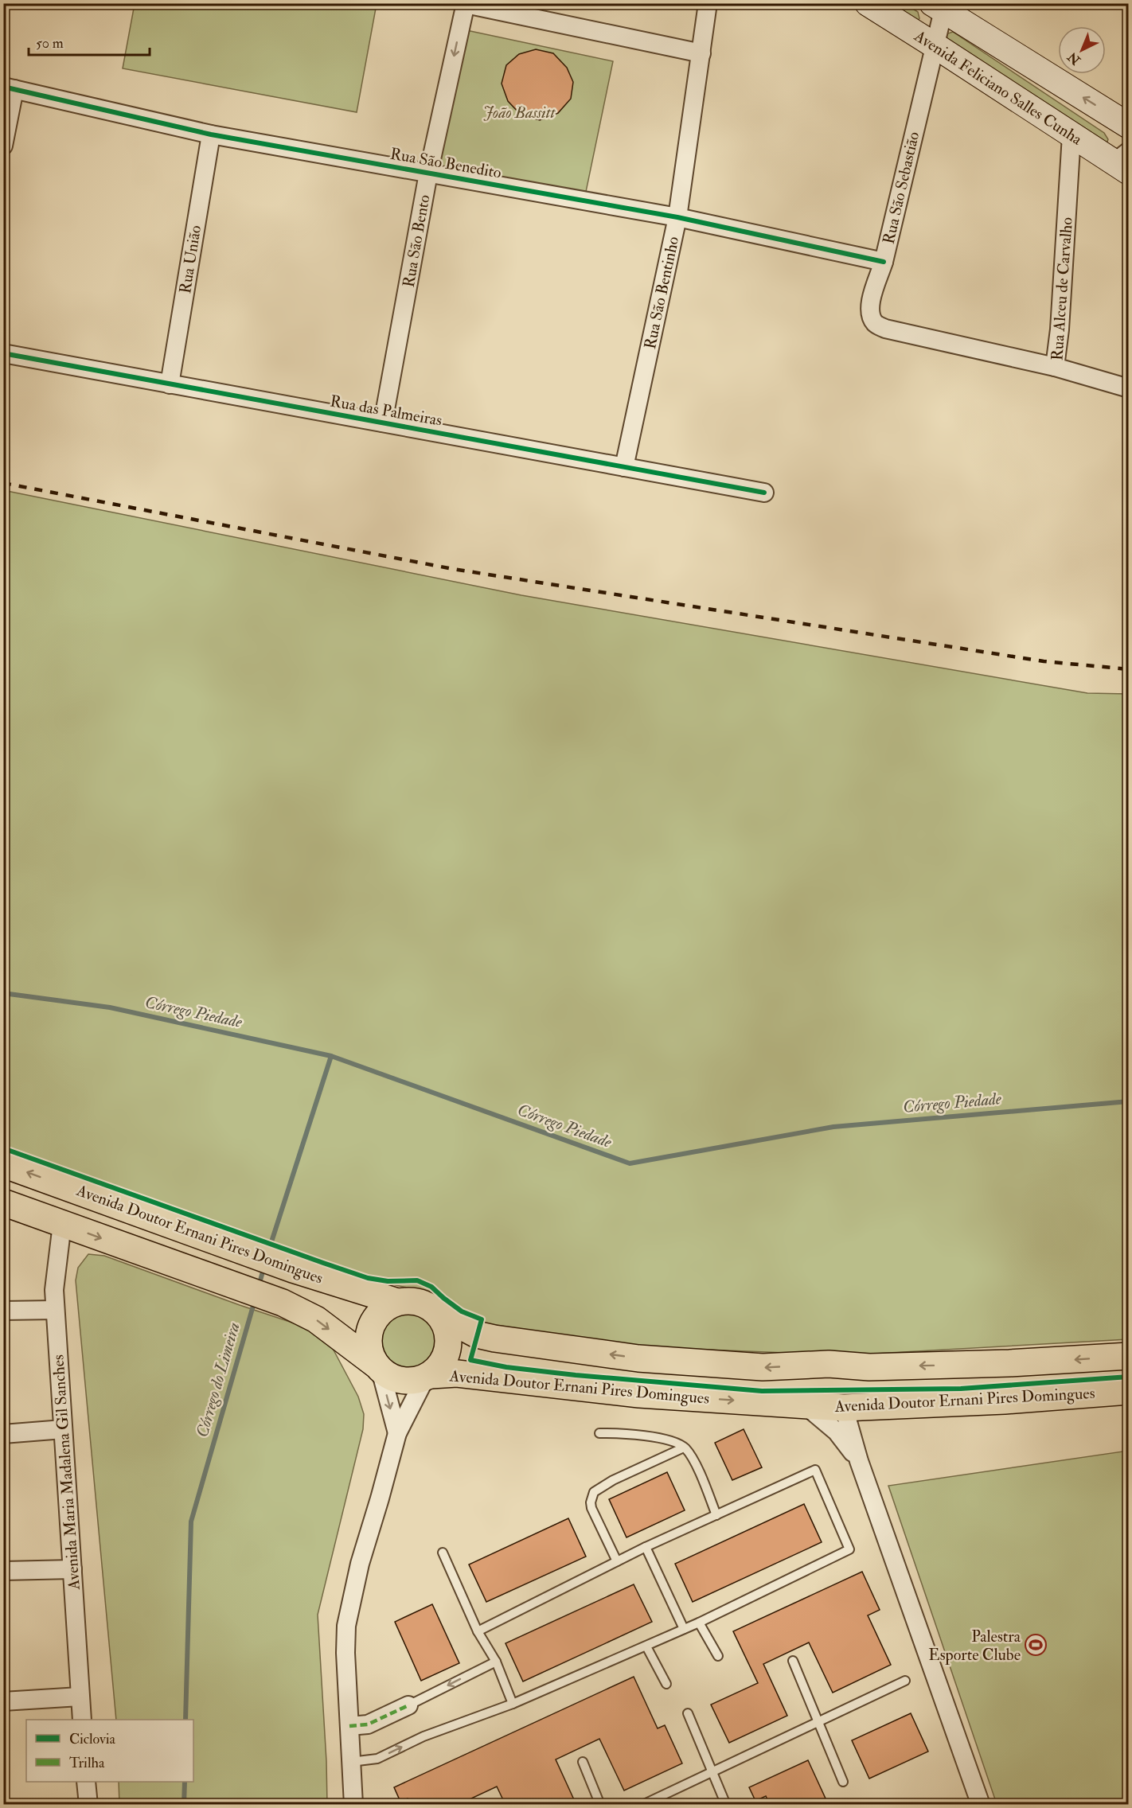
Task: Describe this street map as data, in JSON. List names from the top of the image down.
{
  "streets": {
    "main road": ["Avenida Feliciano Salles Cunha", "Avenida Doutor Ernani Pires Domingues"],
    "street": [
      "Rua São Benedito",
      "Rua São Sebastião",
      "Rua São Bento",
      "Rua União",
      "Rua Alceu de Carvalho",
      "Rua São Bentinho",
      "Rua das Palmeiras",
      "Avenida Maria Madalena Gil Sanches"
    ]
  },
  "crossings": [
    ["Avenida Feliciano Salles Cunha", "Rua São Sebastião"],
    ["Avenida Feliciano Salles Cunha", "Rua Alceu de Carvalho"],
    ["Rua São Benedito", "Rua São Sebastião"],
    ["Rua São Benedito", "Rua São Bento"],
    ["Rua São Benedito", "Rua União"],
    ["Rua São Benedito", "Rua São Bentinho"],
    ["Rua São Sebastião", "Rua Alceu de Carvalho"],
    ["Rua São Bento", "Rua das Palmeiras"],
    ["Rua União", "Rua das Palmeiras"],
    ["Rua São Bentinho", "Rua das Palmeiras"]
  ],
  "one_way": ["Rua São Bento"],
  "water": ["Córrego Piedade", "Córrego do Limeira"],
  "parks": ["João Bassitt"],
  "places": {
    "sports": ["Palestra Esporte Clube"]
  },
  "legend": ["Ciclovia", "Trilha"],
  "scale_bar": "50 m",
  "north": "bottom left"
}
